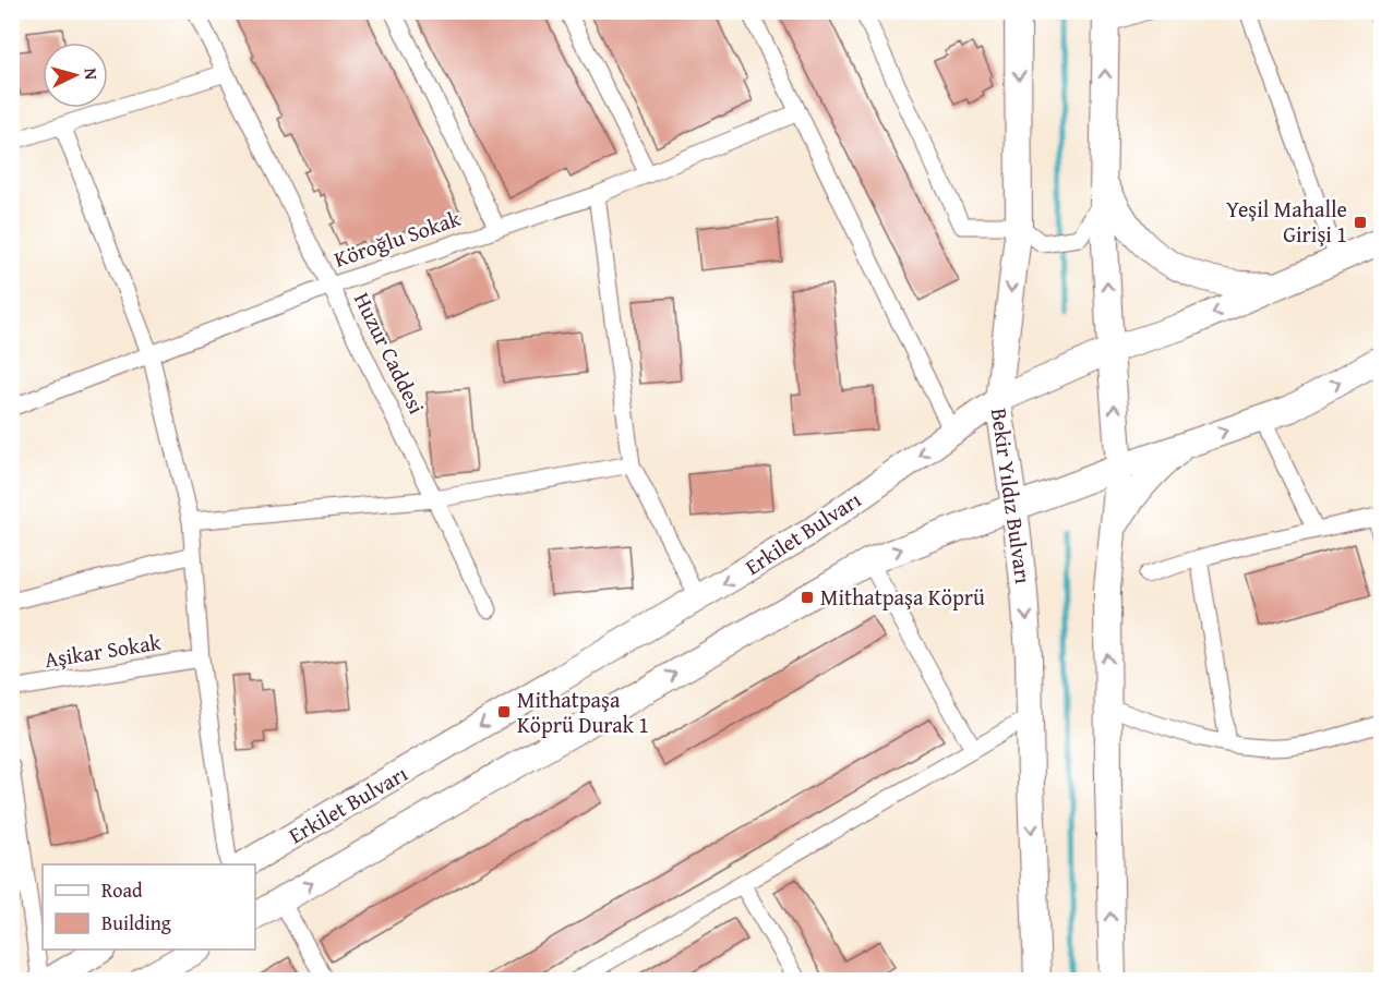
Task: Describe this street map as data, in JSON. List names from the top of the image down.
{
  "streets": {
    "main road": ["Bekir Yıldız Bulvarı", "Erkilet Bulvarı"],
    "street": ["Köroğlu Sokak", "Huzur Caddesi", "Aşikar Sokak"]
  },
  "crossings": [
    ["Köroğlu Sokak", "Huzur Caddesi"],
    ["Bekir Yıldız Bulvarı", "Erkilet Bulvarı"]
  ],
  "places": {
    "transit": ["Yeşil Mahalle Girişi 1", "Mithatpaşa Köprü", "Mithatpaşa Köprü Durak 1"]
  },
  "legend": ["Road", "Building"],
  "north": "right"
}
